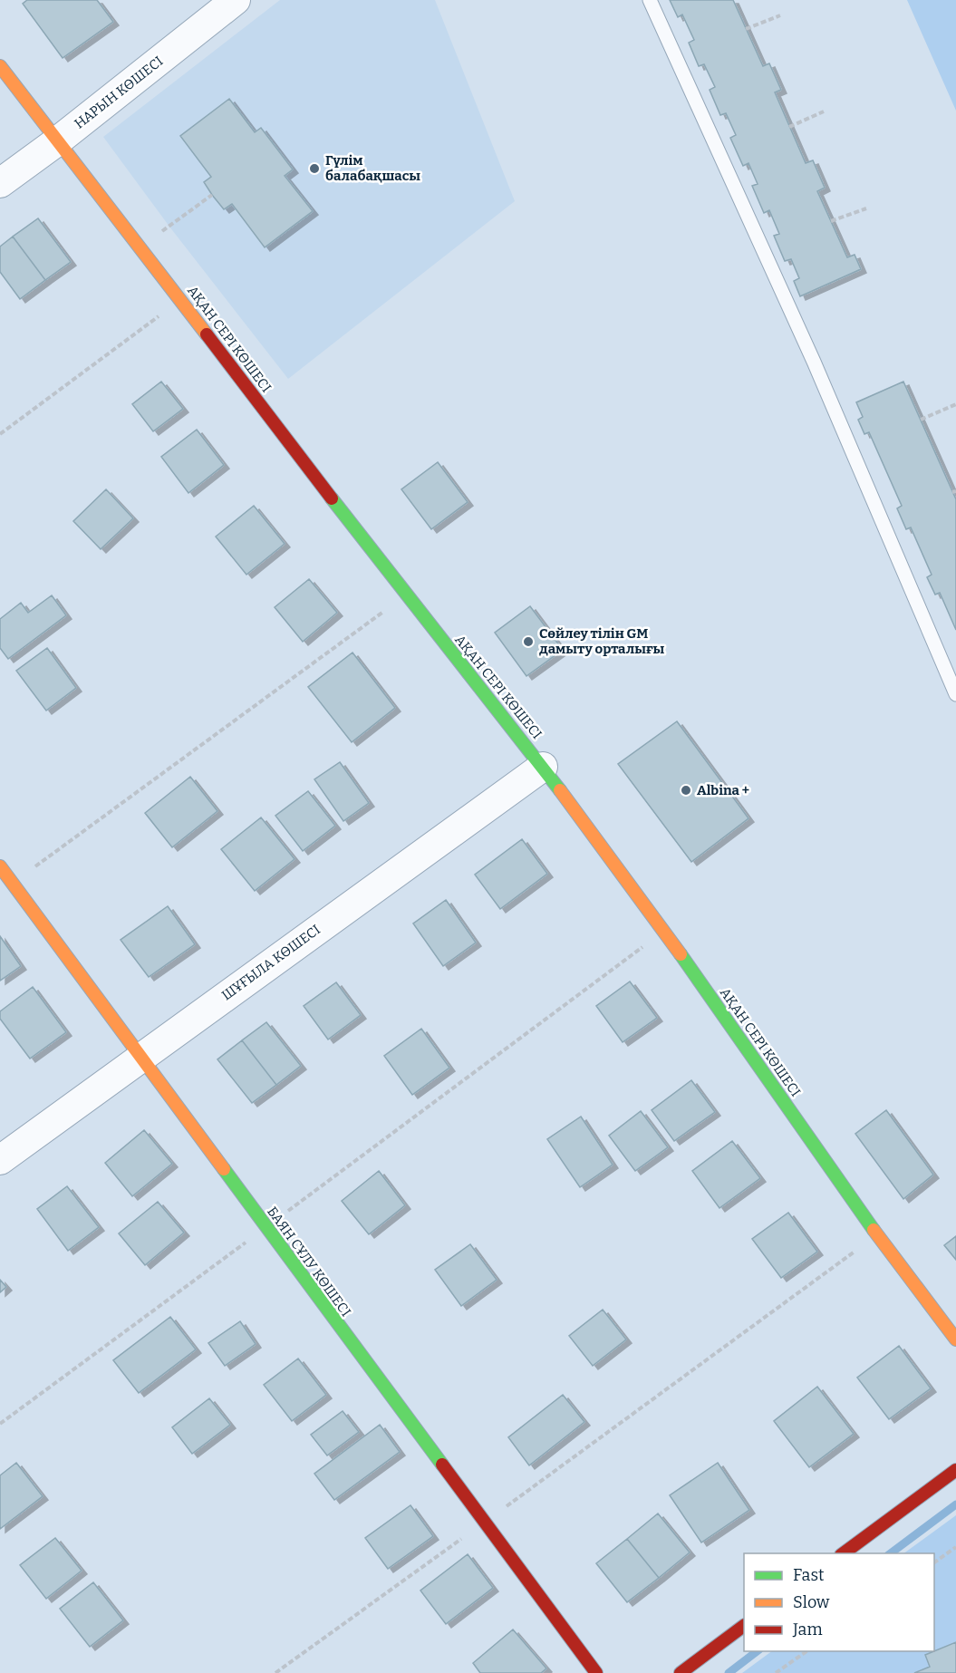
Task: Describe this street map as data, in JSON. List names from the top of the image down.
{
  "streets": {
    "street": [
      "НАРЫН КӨШЕСІ",
      "АҚАН СЕРІ КӨШЕСІ",
      "ШҰҒЫЛА КӨШЕСІ",
      "БАЯН СҰЛУ КӨШЕСІ"
    ]
  },
  "crossings": [
    ["НАРЫН КӨШЕСІ", "АҚАН СЕРІ КӨШЕСІ"],
    ["АҚАН СЕРІ КӨШЕСІ", "ШҰҒЫЛА КӨШЕСІ"],
    ["ШҰҒЫЛА КӨШЕСІ", "БАЯН СҰЛУ КӨШЕСІ"]
  ],
  "places": ["Гүлім балабақшасы", "Сөйлеу тілін GM дамыту орталығы", "Albina +"],
  "legend": ["Fast", "Slow", "Jam"]
}
